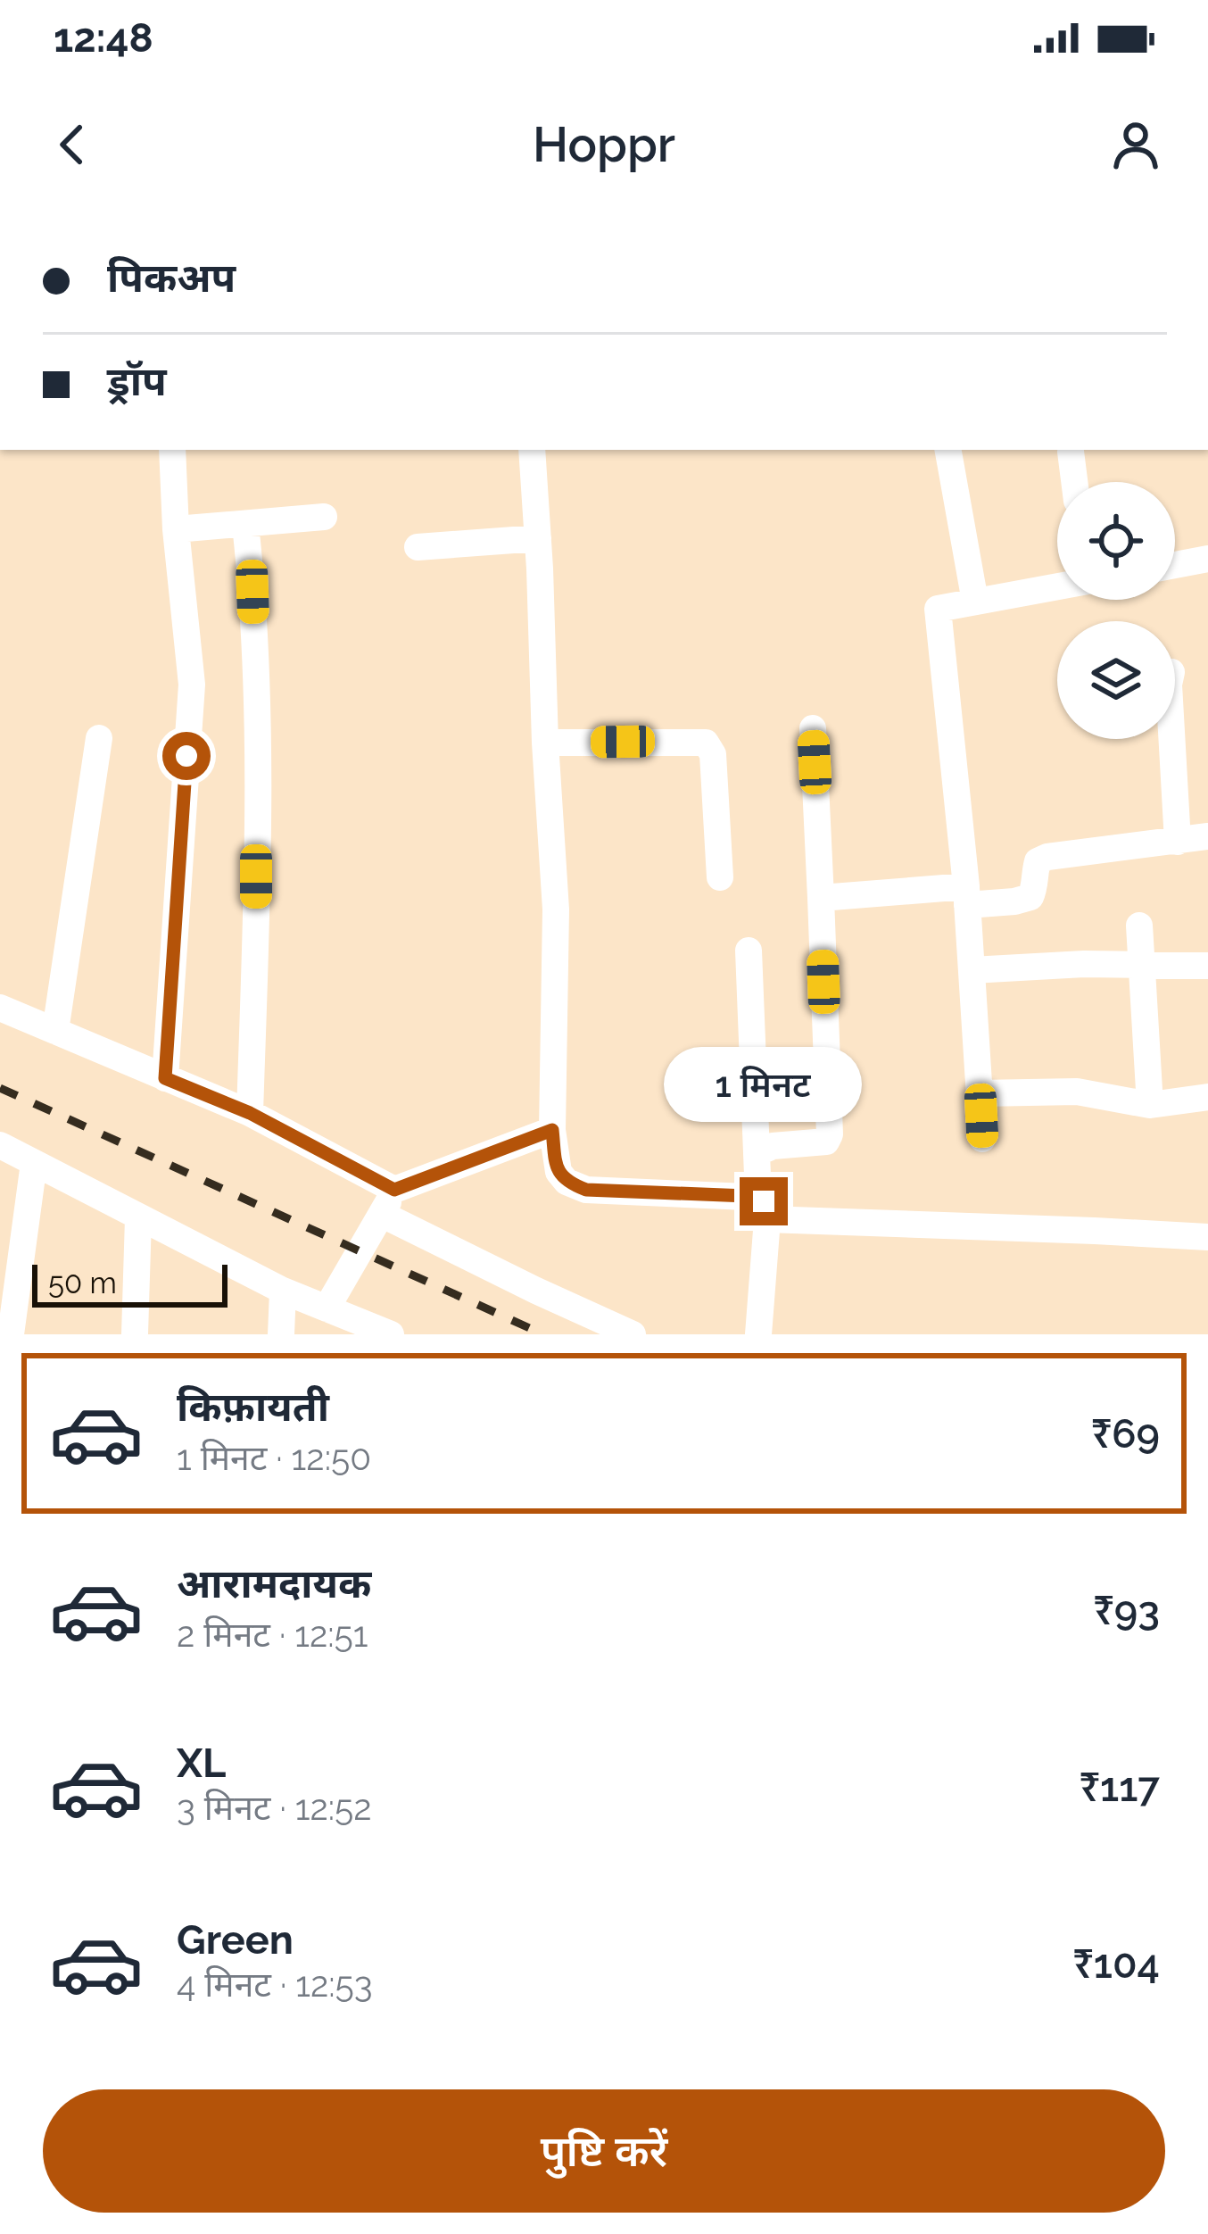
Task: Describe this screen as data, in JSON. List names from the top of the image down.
{
  "scale_bar": "50 m",
  "page": {
    "status": "12:48",
    "header": "Hoppr",
    "banner": ["पिकअप", "ड्रॉप"],
    "bubble": "1 मिनट",
    "scale": "50 m",
    "list": [
      {
        "name": "किफ़ायती",
        "note": "1 मिनट · 12:50",
        "value": "₹69"
      },
      {
        "name": "आरामदायक",
        "note": "2 मिनट · 12:51",
        "value": "₹93"
      },
      {
        "name": "XL",
        "note": "3 मिनट · 12:52",
        "value": "₹117"
      },
      {
        "name": "Green",
        "note": "4 मिनट · 12:53",
        "value": "₹104"
      }
    ],
    "buttons": "पुष्टि करें"
  }
}
